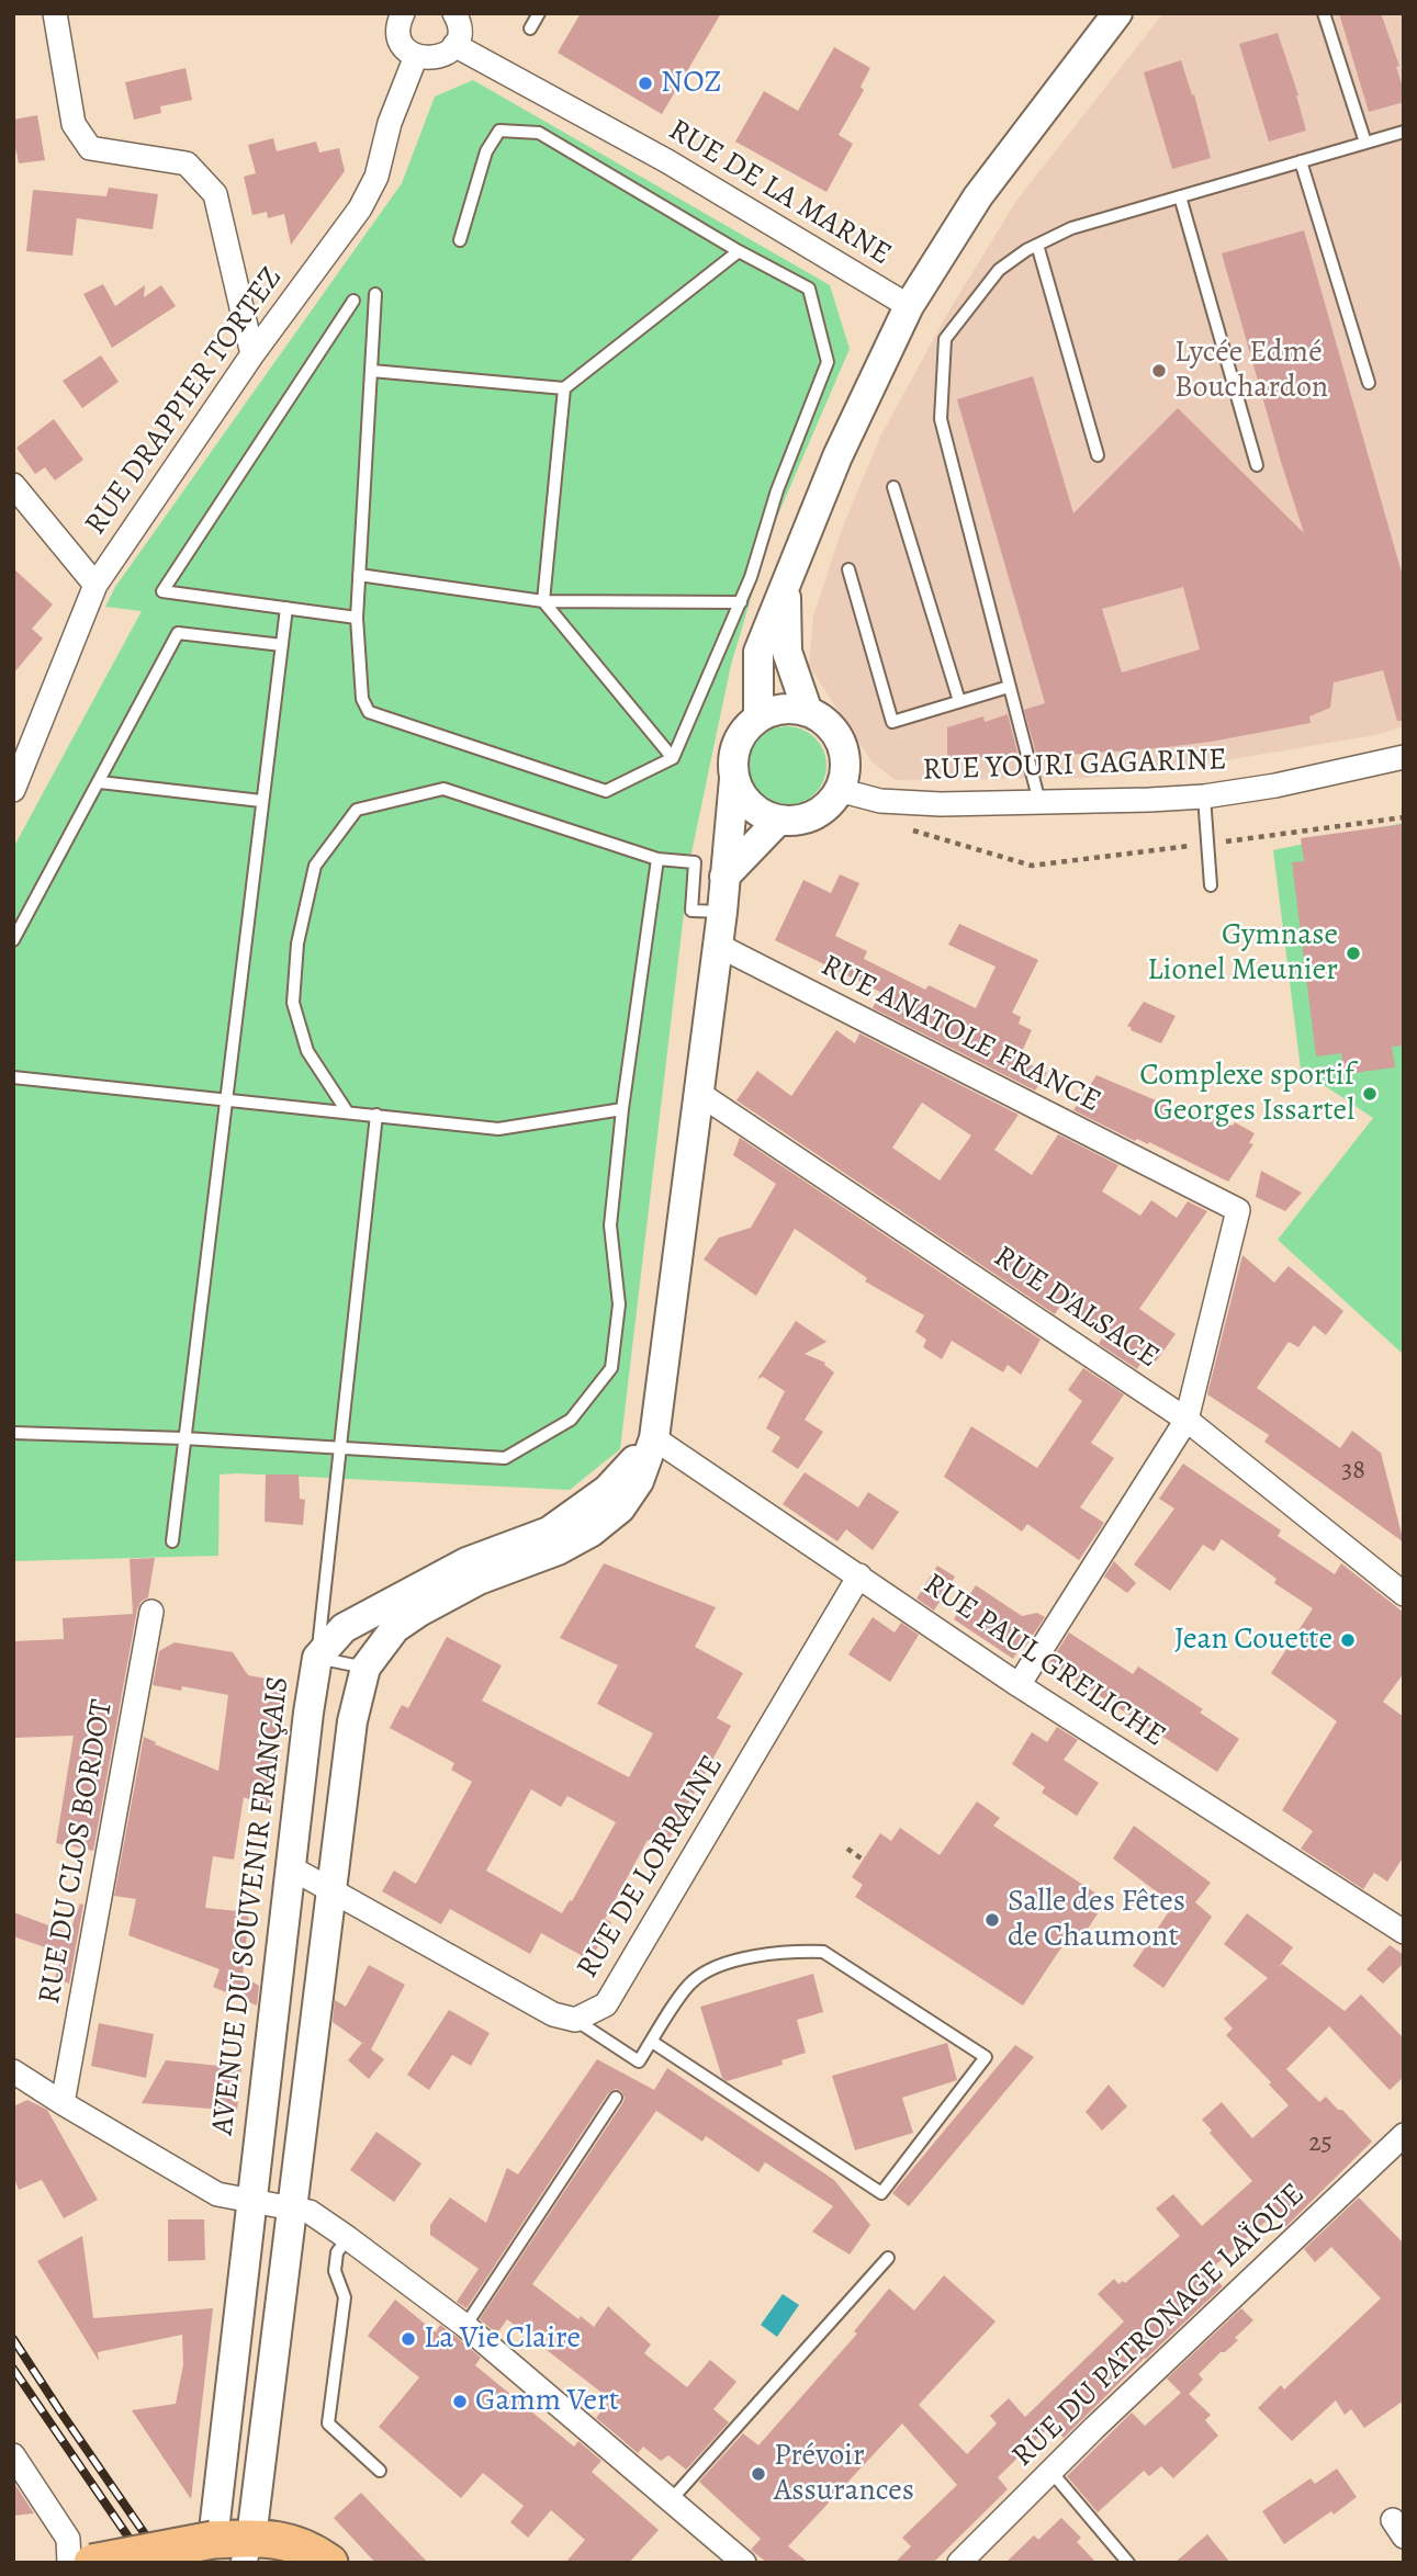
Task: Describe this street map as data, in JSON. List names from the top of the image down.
{
  "streets": {
    "street": [
      "RUE DE LA MARNE",
      "RUE DRAPPIER TORTEZ",
      "RUE YOURI GAGARINE",
      "RUE ANATOLE FRANCE",
      "RUE D'ALSACE",
      "RUE PAUL GRELICHE",
      "RUE DU CLOS BORDOT",
      "RUE DE LORRAINE",
      "AVENUE DU SOUVENIR FRANÇAIS",
      "RUE DU PATRONAGE LAÏQUE"
    ]
  },
  "crossings": [
    ["RUE ANATOLE FRANCE", "RUE D'ALSACE"],
    ["RUE ANATOLE FRANCE", "RUE PAUL GRELICHE"],
    ["RUE PAUL GRELICHE", "RUE DE LORRAINE"],
    ["RUE PAUL GRELICHE", "AVENUE DU SOUVENIR FRANÇAIS"],
    ["RUE DE LORRAINE", "AVENUE DU SOUVENIR FRANÇAIS"]
  ],
  "places": [
    "NOZ",
    "Lycée Edmé Bouchardon",
    "Gymnase Lionel Meunier",
    "Complexe sportif Georges Issartel",
    "Jean Couette",
    "Salle des Fêtes de Chaumont",
    "La Vie Claire",
    "Gamm Vert",
    "Prévoir Assurances"
  ],
  "house_numbers": ["38", "25"]
}
